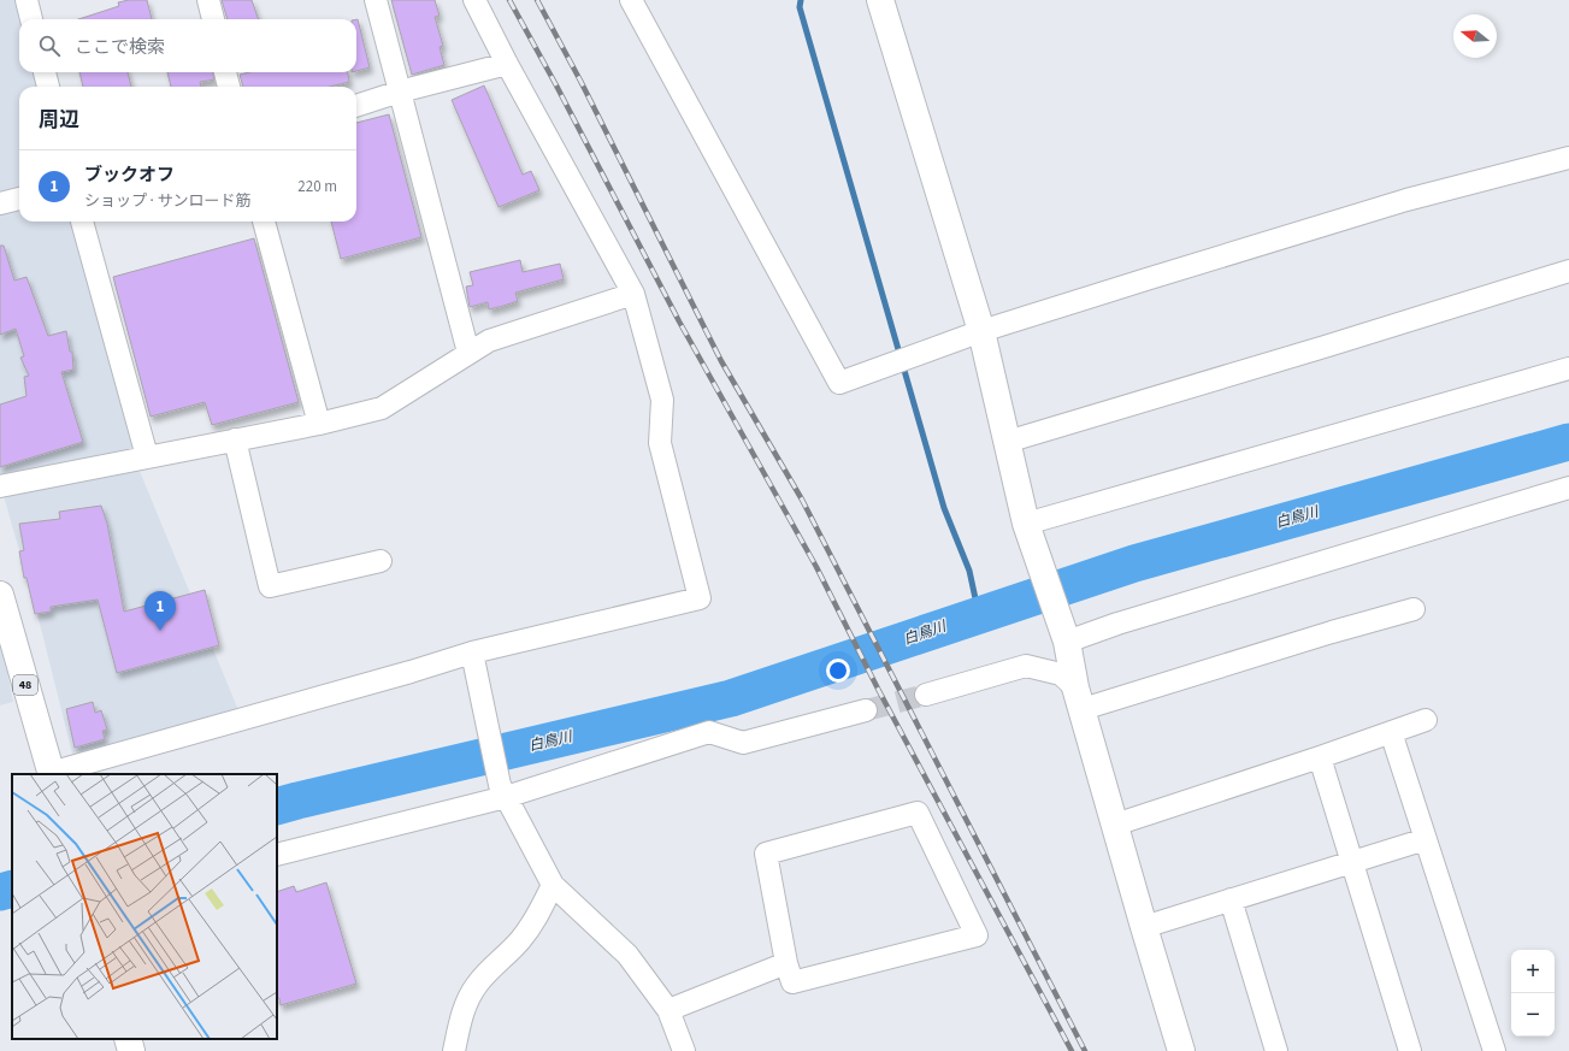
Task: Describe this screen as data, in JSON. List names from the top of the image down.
{
  "streets": {
    "street": ["48"]
  },
  "water": ["白鳥川"],
  "north": "left",
  "page": {
    "search": "ここで検索",
    "heading": "周辺",
    "list": [
      {
        "mark": "1",
        "name": "ブックオフ",
        "note": "ショップ · サンロード筋",
        "value": "220 m"
      }
    ],
    "pins": "1",
    "map_buttons": ["+", "−"]
  }
}
